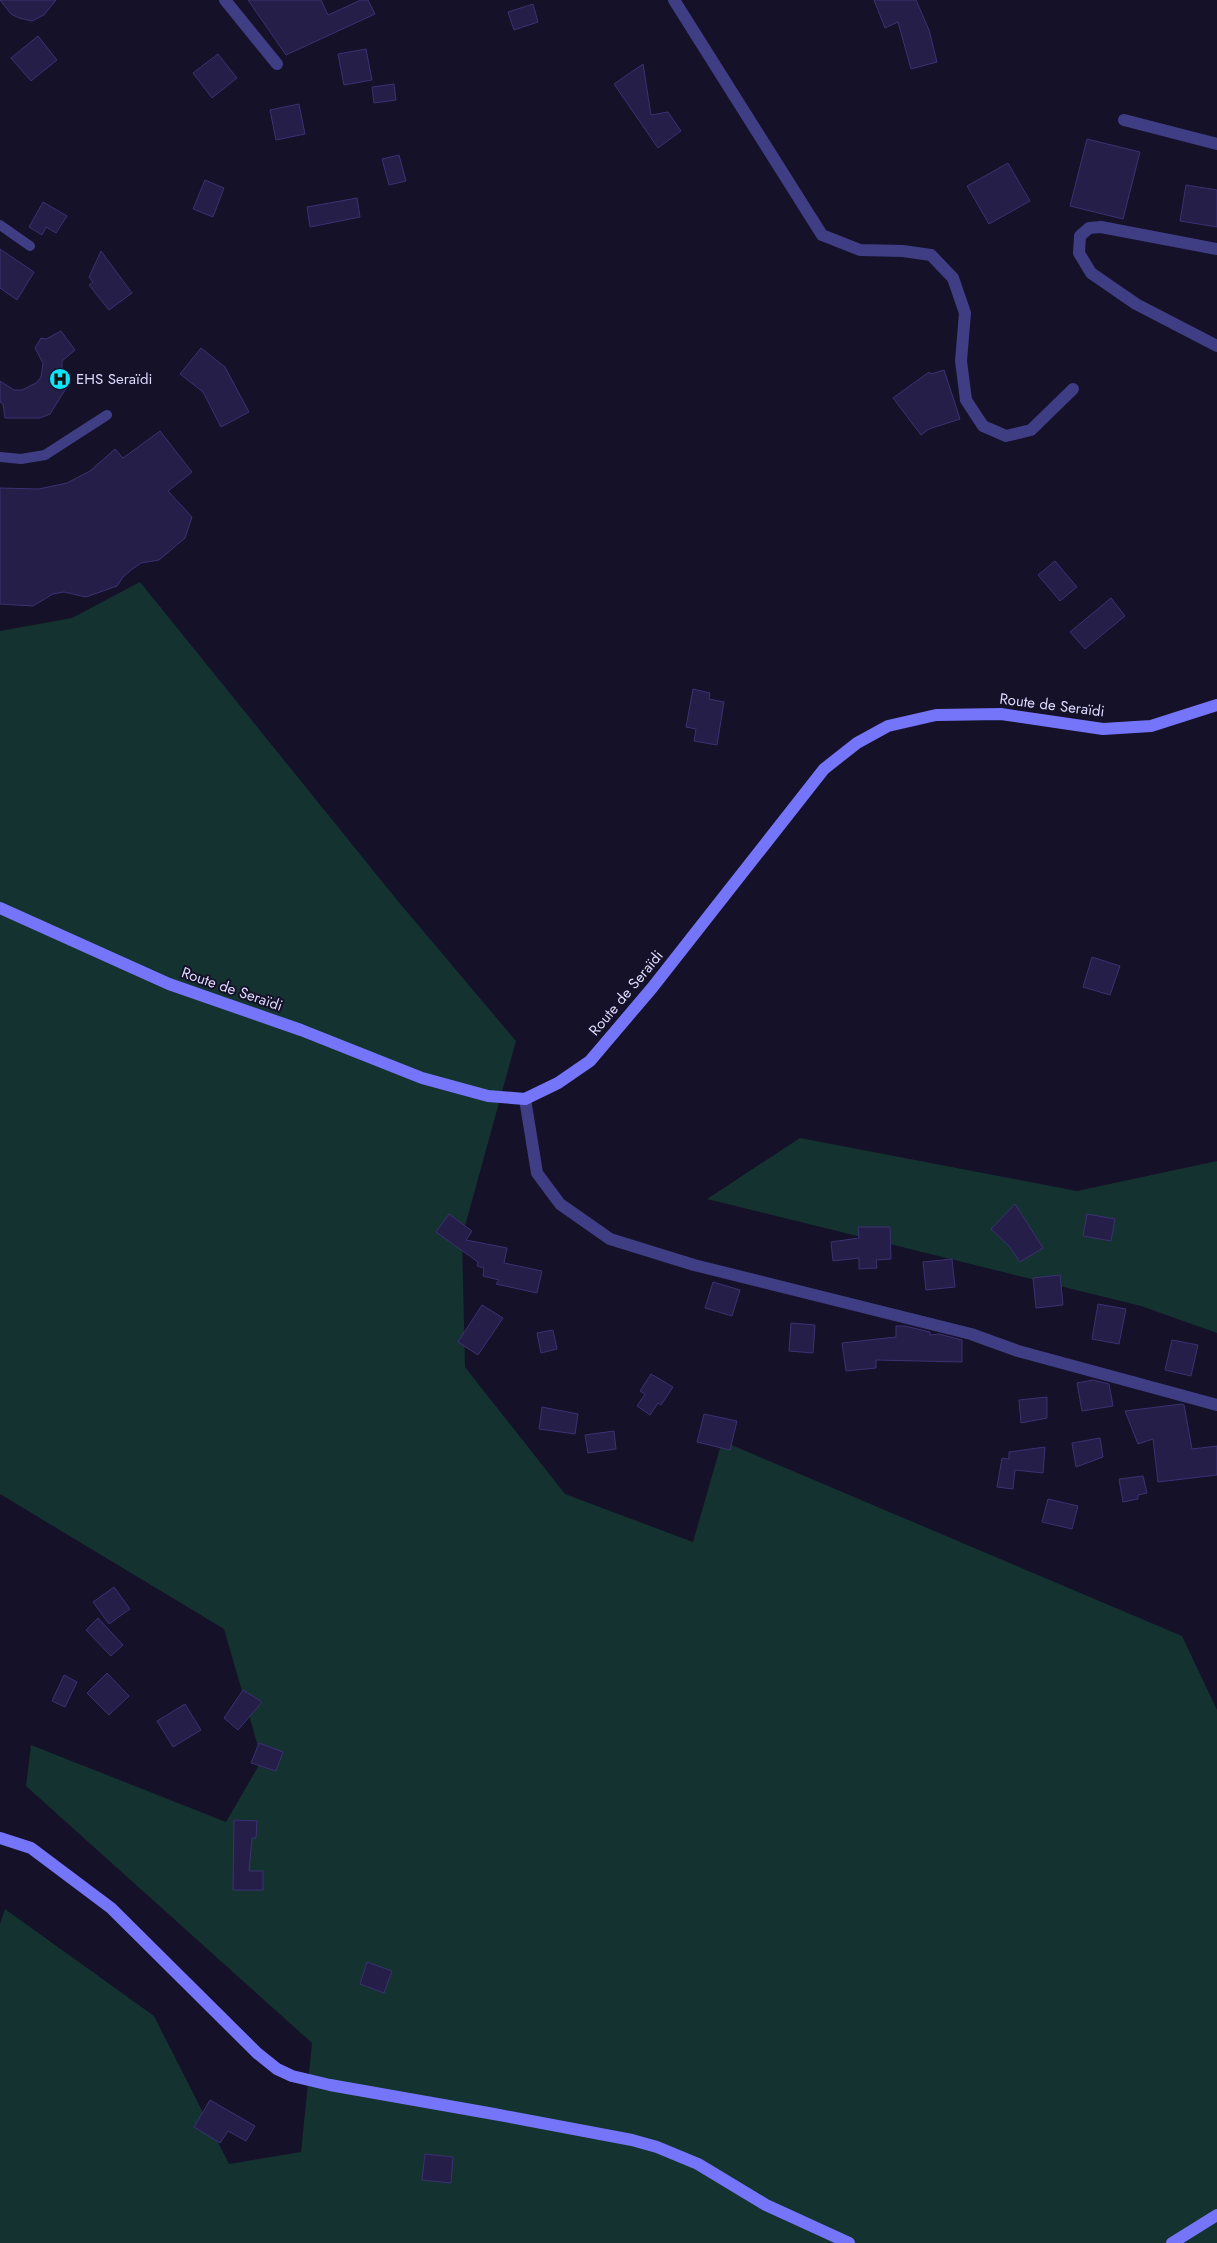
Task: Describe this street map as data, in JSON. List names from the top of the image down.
{
  "streets": {
    "main road": ["Route de Seraïdi"]
  },
  "places": {
    "hospital": ["EHS Seraïdi"]
  }
}
